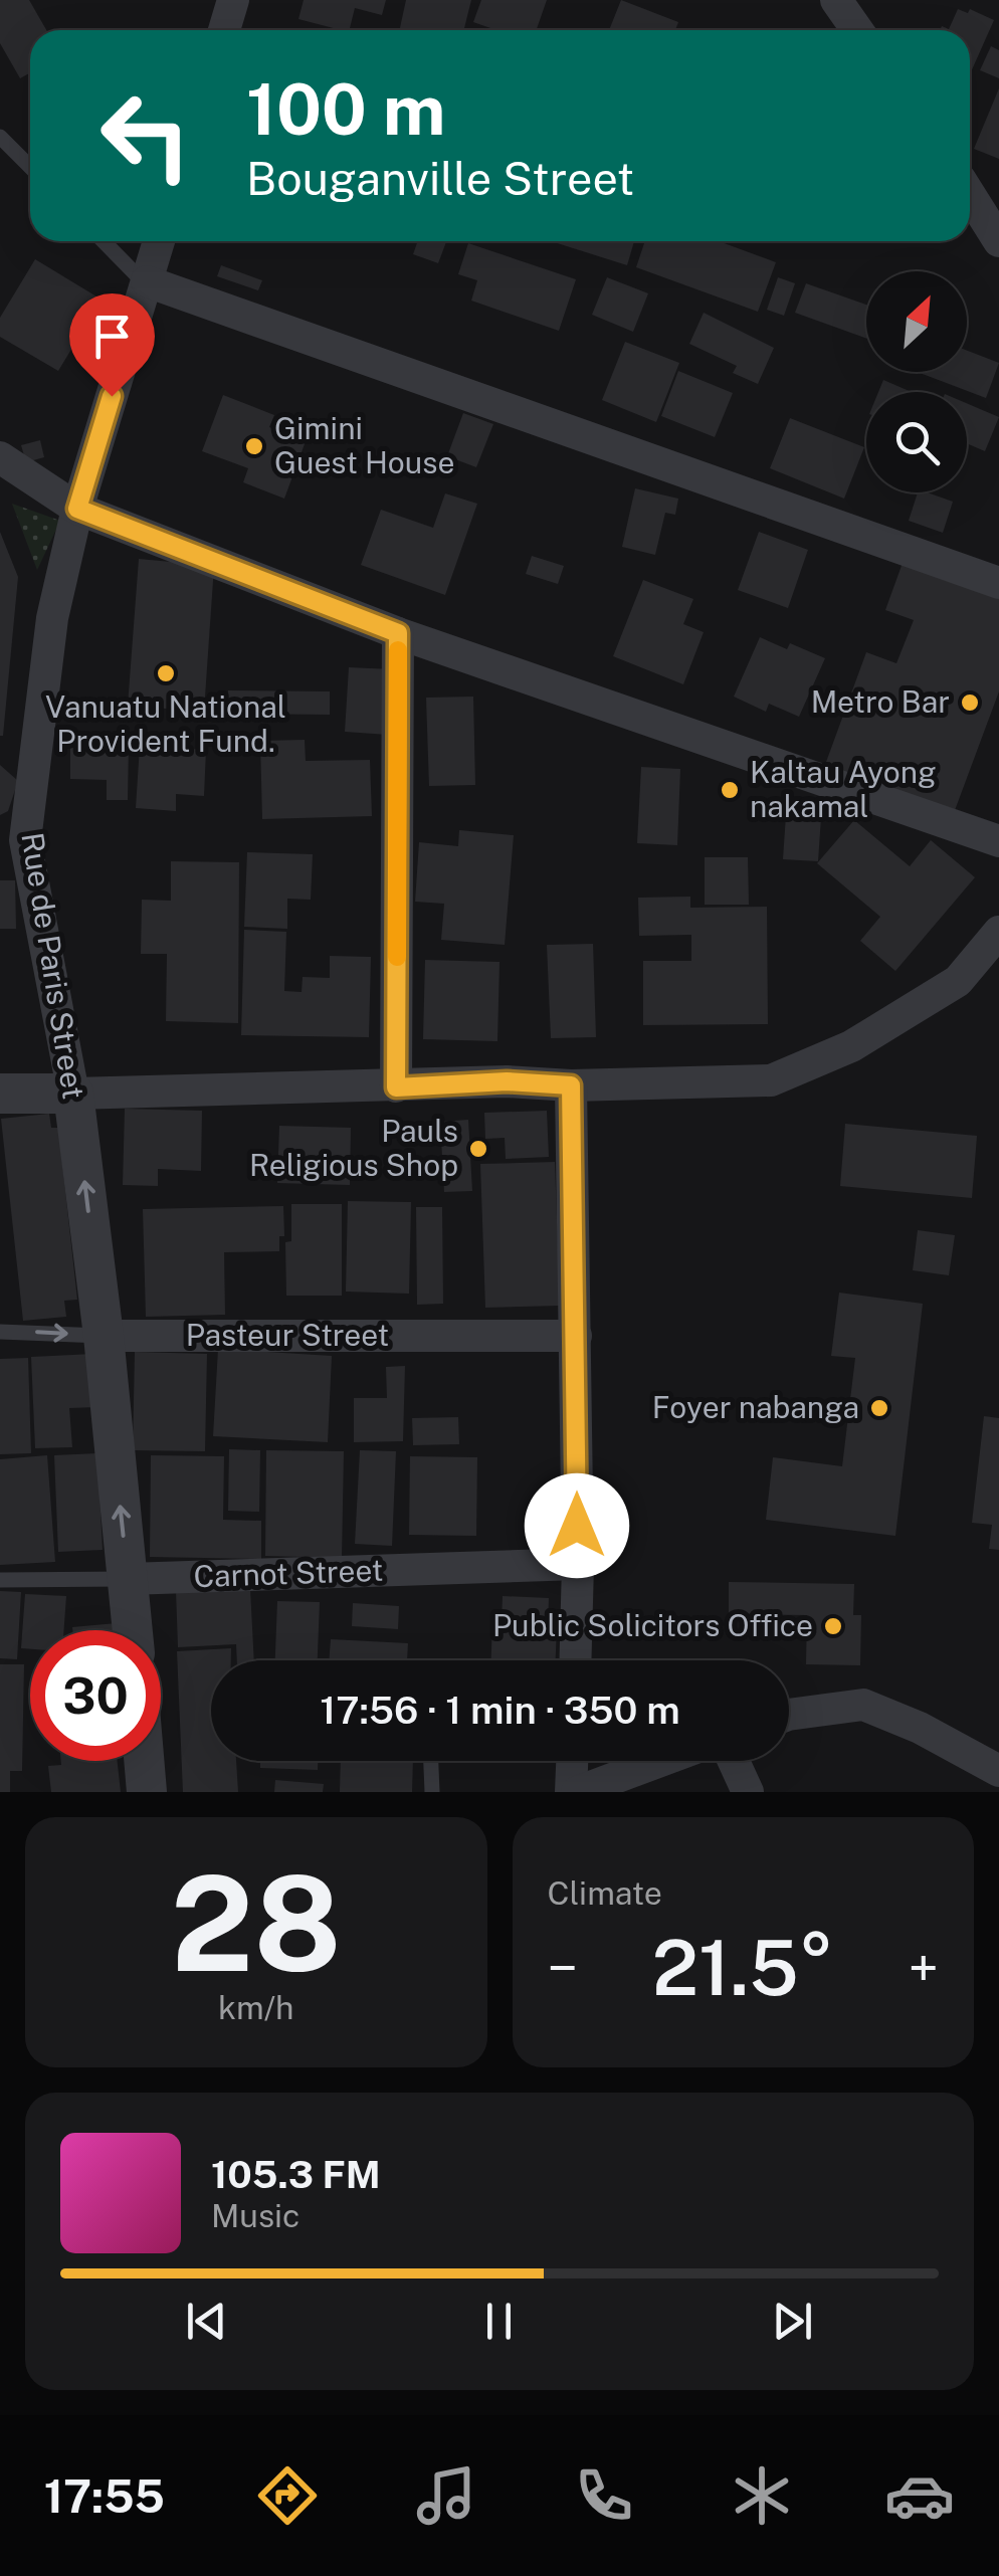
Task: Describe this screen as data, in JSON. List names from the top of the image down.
{
  "streets": {
    "street": ["Rue de Paris Street", "Pasteur Street", "Carnot Street"]
  },
  "crossings": [
    ["Rue de Paris Street", "Pasteur Street"],
    ["Rue de Paris Street", "Carnot Street"]
  ],
  "places": [
    "Gimini Guest House",
    "Vanuatu National Provident Fund.",
    "Metro Bar",
    "Kaltau Ayong nakamal",
    "Pauls Religious Shop",
    "Foyer nabanga",
    "Public Solicitors Office"
  ],
  "north": "top right",
  "page": {
    "turn": ["100 m", "Bouganville Street"],
    "limit": "30",
    "trip": "17:56 · 1 min · 350 m",
    "tile": [
      ["28", "km/h"],
      "Climate"
    ],
    "heat": ["−", "21.5°", "+"],
    "song": ["105.3 FM", "Music"],
    "tabs": "17:55"
  }
}
